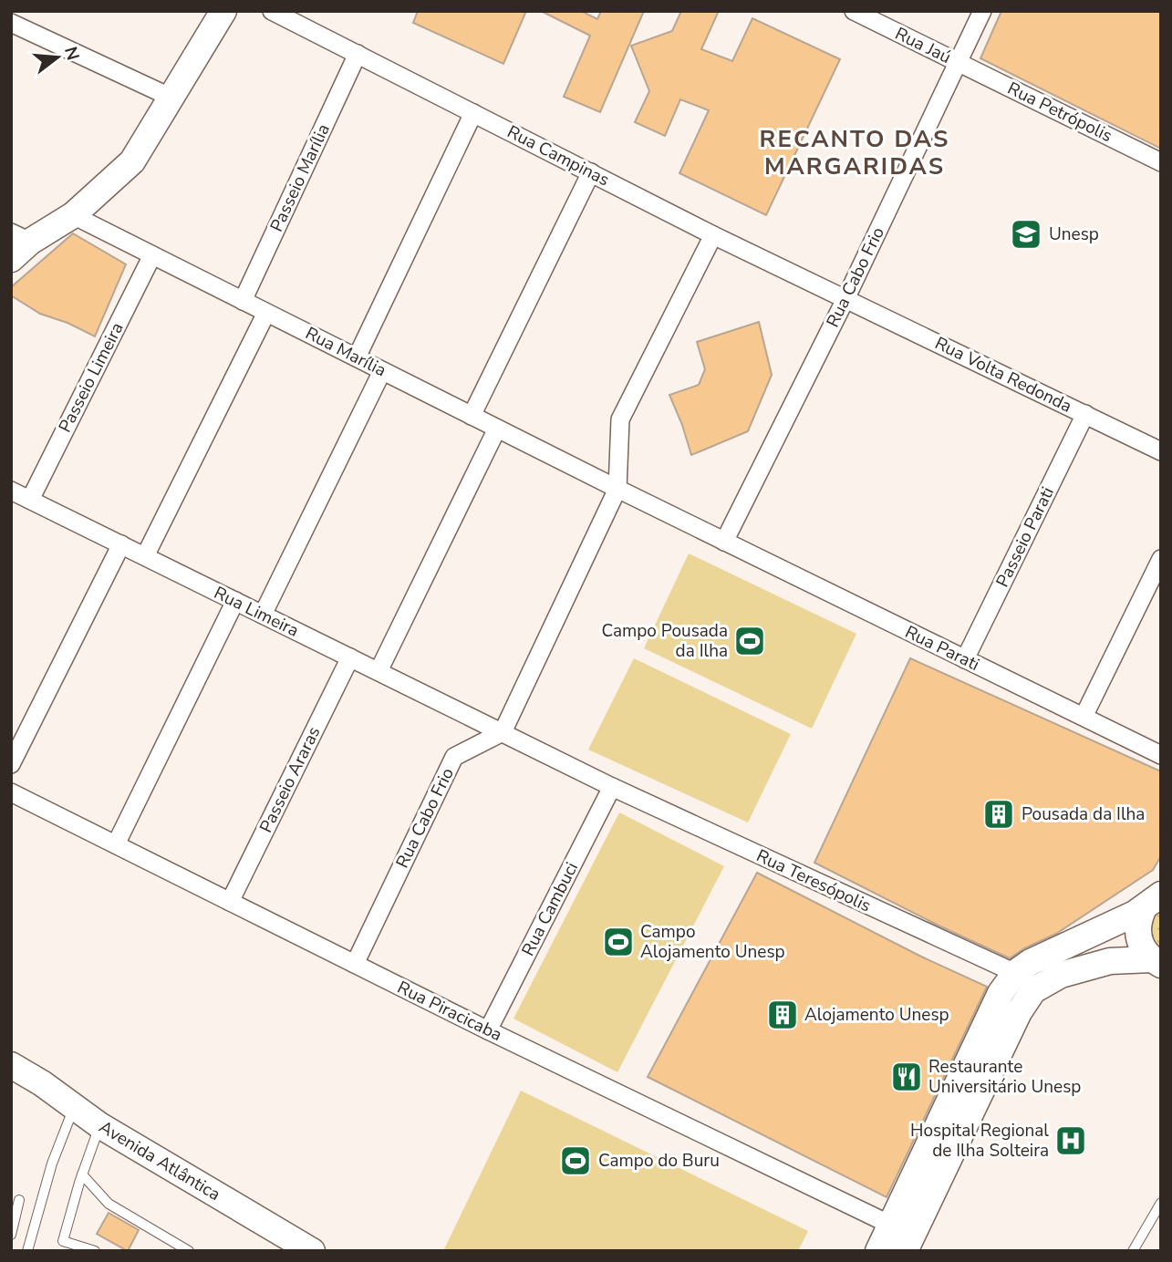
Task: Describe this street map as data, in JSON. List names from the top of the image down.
{
  "streets": {
    "street": [
      "Rua Jaú",
      "Rua Petrópolis",
      "Rua Campinas",
      "Passeio Marília",
      "Rua Cabo Frio",
      "Rua Marília",
      "Rua Volta Redonda",
      "Passeio Limeira",
      "Passeio Parati",
      "Rua Limeira",
      "Rua Parati",
      "Passeio Araras",
      "Rua Teresópolis",
      "Rua Cambuci",
      "Rua Piracicaba",
      "Avenida Atlântica"
    ]
  },
  "crossings": [
    ["Rua Jaú", "Rua Petrópolis"],
    ["Rua Jaú", "Rua Cabo Frio"],
    ["Rua Petrópolis", "Rua Cabo Frio"],
    ["Rua Campinas", "Passeio Marília"],
    ["Rua Campinas", "Rua Cabo Frio"],
    ["Rua Campinas", "Rua Volta Redonda"],
    ["Passeio Marília", "Rua Marília"],
    ["Rua Cabo Frio", "Rua Volta Redonda"],
    ["Rua Cabo Frio", "Rua Limeira"],
    ["Rua Cabo Frio", "Rua Parati"],
    ["Rua Cabo Frio", "Rua Teresópolis"],
    ["Rua Cabo Frio", "Rua Piracicaba"],
    ["Rua Marília", "Passeio Limeira"],
    ["Rua Marília", "Rua Parati"],
    ["Rua Volta Redonda", "Passeio Parati"],
    ["Passeio Limeira", "Rua Limeira"],
    ["Passeio Parati", "Rua Parati"],
    ["Rua Limeira", "Passeio Araras"],
    ["Rua Limeira", "Rua Teresópolis"],
    ["Passeio Araras", "Rua Piracicaba"],
    ["Rua Teresópolis", "Rua Cambuci"],
    ["Rua Cambuci", "Rua Piracicaba"]
  ],
  "districts": ["RECANTO DAS MARGARIDAS"],
  "places": {
    "school or university": ["Unesp"],
    "sports": ["Campo Pousada da Ilha", "Campo Alojamento Unesp", "Campo do Buru"],
    "building": ["Pousada da Ilha", "Alojamento Unesp"],
    "restaurant": ["Restaurante Universitário Unesp"],
    "hospital": ["Hospital Regional de Ilha Solteira"]
  },
  "north": "right"
}
